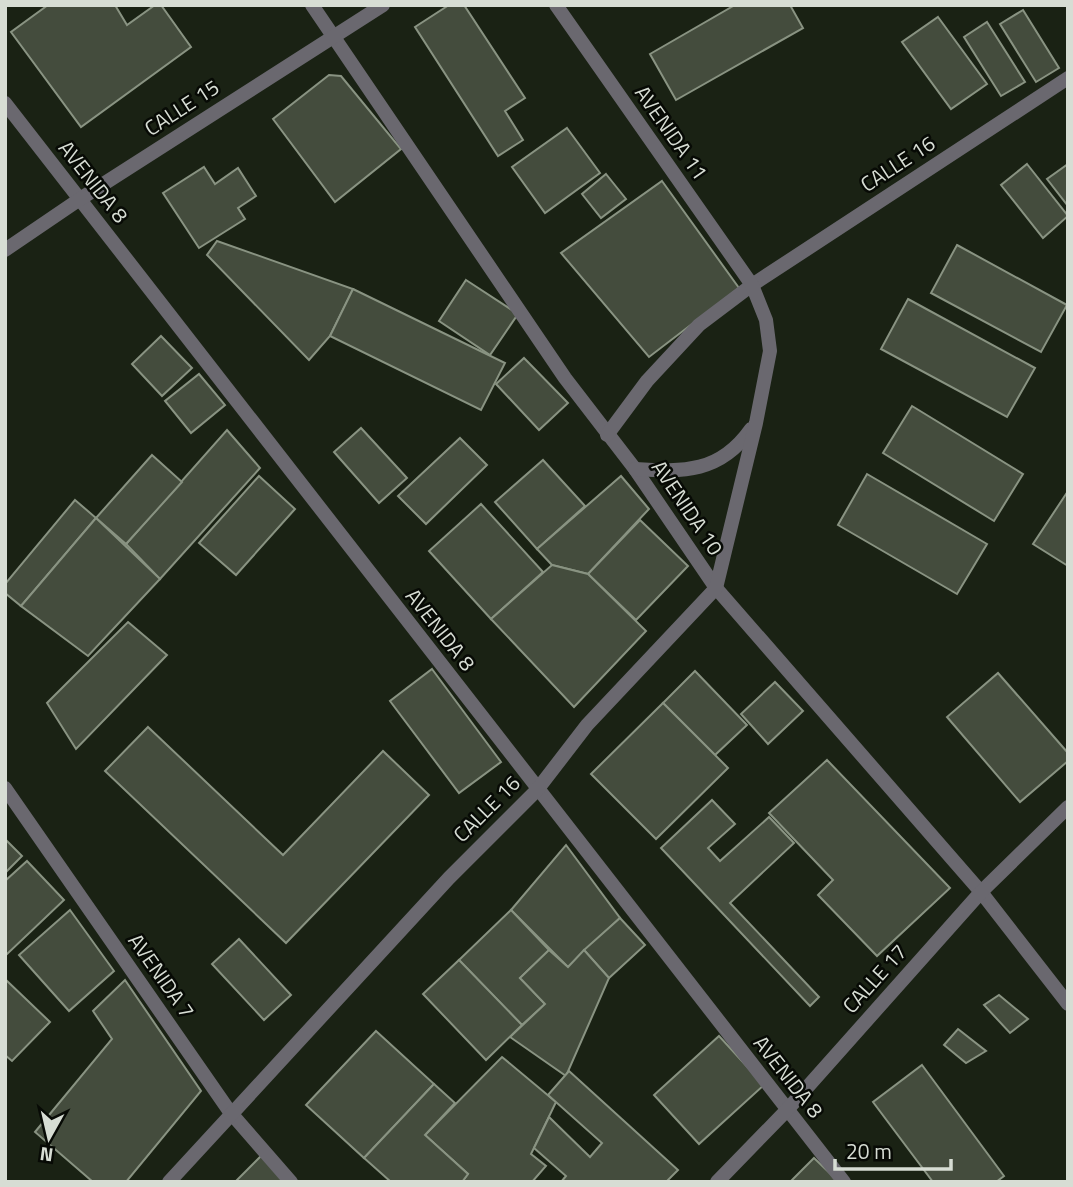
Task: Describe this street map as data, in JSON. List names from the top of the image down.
{
  "streets": {
    "street": [
      "CALLE 15",
      "AVENIDA 11",
      "CALLE 16",
      "AVENIDA 8",
      "AVENIDA 10",
      "AVENIDA 7",
      "CALLE 17"
    ]
  },
  "crossings": [
    ["CALLE 15", "AVENIDA 8"],
    ["CALLE 15", "AVENIDA 10"],
    ["AVENIDA 11", "CALLE 16"],
    ["CALLE 16", "AVENIDA 8"],
    ["CALLE 16", "AVENIDA 10"],
    ["CALLE 16", "AVENIDA 7"],
    ["AVENIDA 8", "CALLE 17"],
    ["AVENIDA 10", "CALLE 17"]
  ],
  "scale_bar": "20 m",
  "north": "bottom"
}
